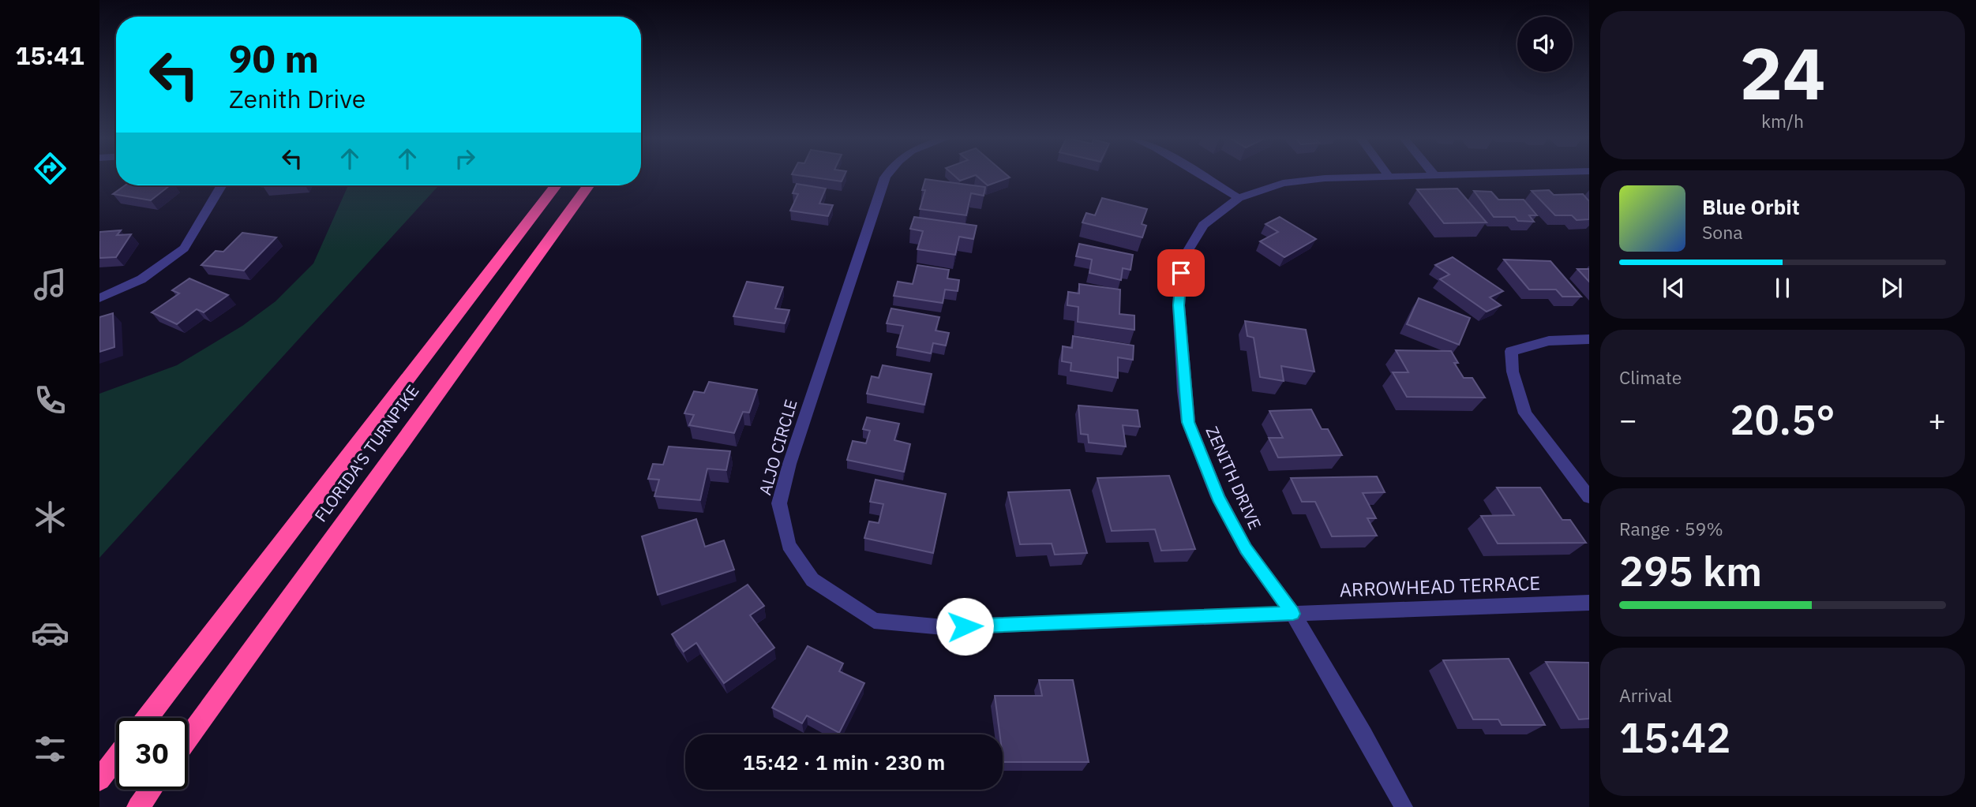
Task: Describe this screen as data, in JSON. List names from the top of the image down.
{
  "streets": {
    "highway": ["FLORIDA'S TURNPIKE"],
    "street": ["ALJO CIRCLE", "ZENITH DRIVE", "ARROWHEAD TERRACE"]
  },
  "crossings": [
    ["ALJO CIRCLE", "ZENITH DRIVE"],
    ["ALJO CIRCLE", "ARROWHEAD TERRACE"],
    ["ZENITH DRIVE", "ARROWHEAD TERRACE"]
  ],
  "page": {
    "tabs": "15:41",
    "tile": [
      ["24", "km/h"],
      "Climate",
      ["Range · 59%", "295 km"],
      ["Arrival", "15:42"]
    ],
    "turn": ["90 m", "Zenith Drive"],
    "song": ["Blue Orbit", "Sona"],
    "heat": ["−", "20.5°", "+"],
    "limit": "30",
    "trip": "15:42 · 1 min · 230 m"
  }
}
